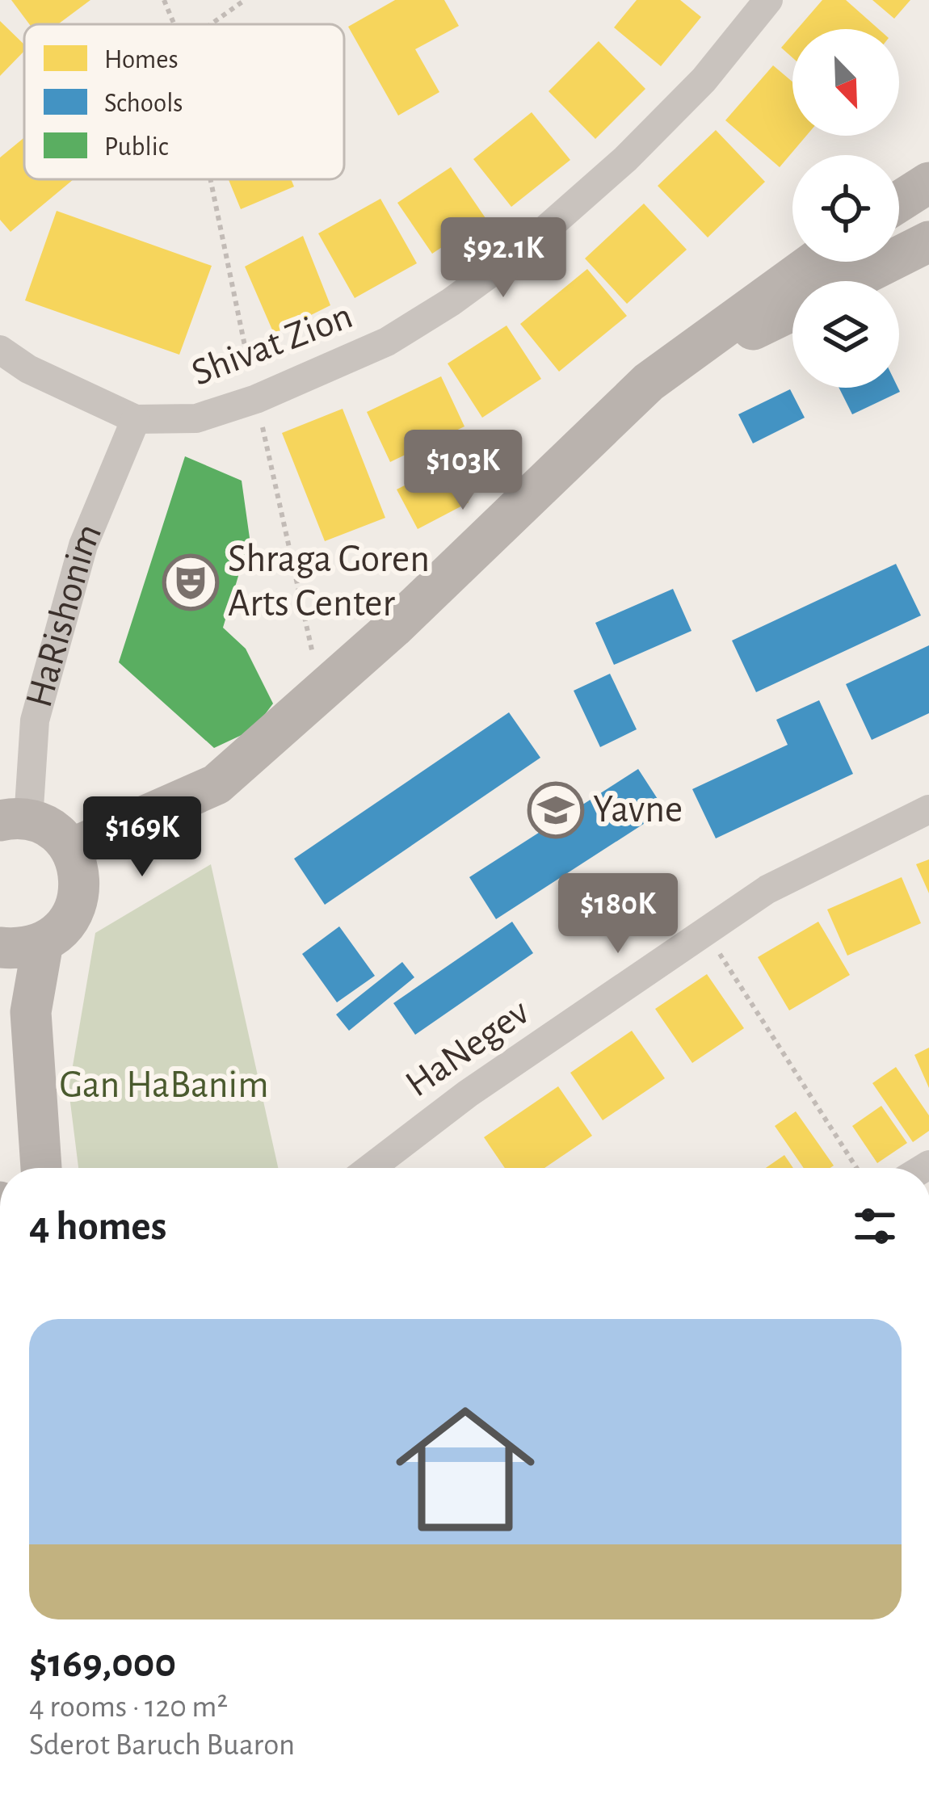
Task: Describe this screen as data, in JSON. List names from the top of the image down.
{
  "streets": {
    "street": ["Shivat Zion", "HaRishonim", "HaNegev"]
  },
  "crossings": [
    ["Shivat Zion", "HaRishonim"]
  ],
  "parks": ["Gan HaBanim"],
  "places": {
    "theatre": ["Shraga Goren Arts Center"],
    "school or university": ["Yavne"]
  },
  "legend": ["Homes", "Schools", "Public"],
  "north": "bottom right",
  "page": {
    "price": [
      "$92.1K",
      "$103K",
      "$169K",
      "$180K"
    ],
    "heading": "4 homes",
    "list": [
      {
        "name": "$169,000",
        "note": "4 rooms · 120 m² · Sderot Baruch Buaron"
      }
    ]
  }
}
